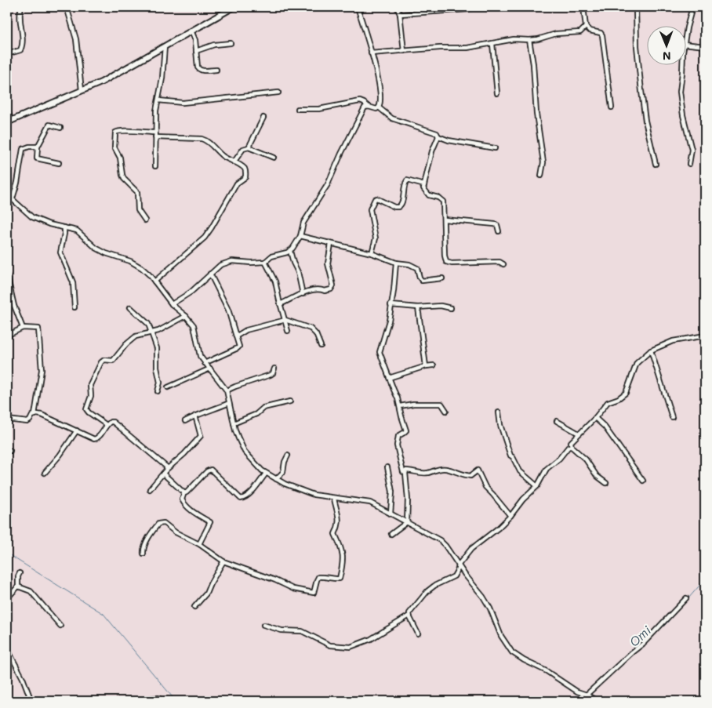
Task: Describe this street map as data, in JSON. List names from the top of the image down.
{
  "water": ["Omi"],
  "north": "bottom"
}
